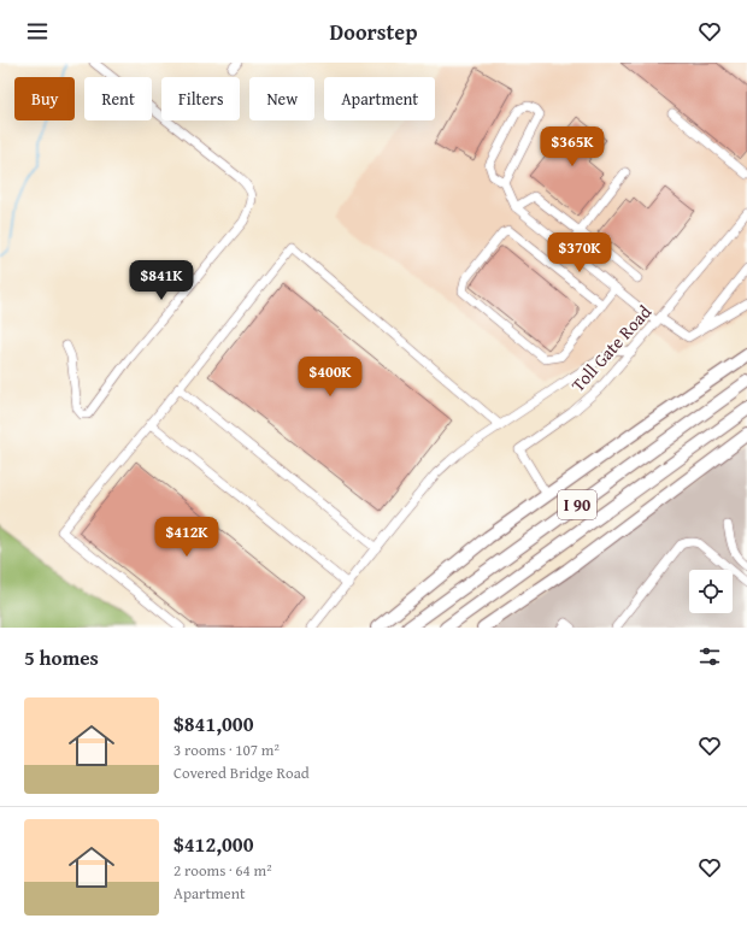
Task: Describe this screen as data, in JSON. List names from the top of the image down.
{
  "streets": {
    "highway": ["I 90"],
    "street": ["Toll Gate Road"]
  },
  "page": {
    "header": "Doorstep",
    "chip": [
      "Buy",
      "Rent",
      "Filters",
      "New",
      "Apartment"
    ],
    "price": [
      "$365K",
      "$370K",
      "$841K",
      "$400K",
      "$412K"
    ],
    "heading": "5 homes",
    "list": [
      {
        "name": "$841,000",
        "note": "3 rooms · 107 m² · Covered Bridge Road"
      },
      {
        "name": "$412,000",
        "note": "2 rooms · 64 m² · Apartment"
      }
    ]
  }
}
